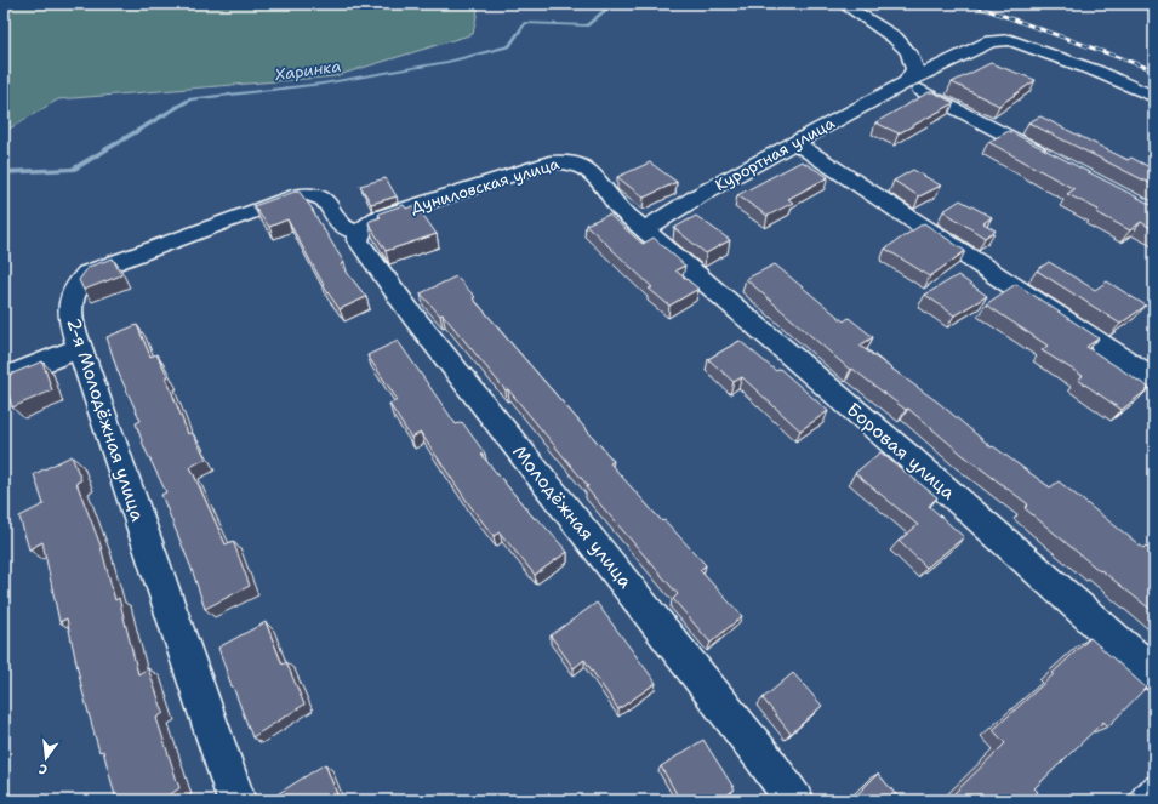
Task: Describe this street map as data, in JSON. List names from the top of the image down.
{
  "streets": {
    "street": [
      "Курортная улица",
      "Дуниловская улица",
      "2-я Молодёжная улица",
      "Боровая улица",
      "Молодёжная улица"
    ]
  },
  "crossings": [
    ["Курортная улица", "Дуниловская улица"],
    ["Курортная улица", "Боровая улица"],
    ["Дуниловская улица", "2-я Молодёжная улица"],
    ["Дуниловская улица", "Боровая улица"],
    ["Дуниловская улица", "Молодёжная улица"],
    ["2-я Молодёжная улица", "Молодёжная улица"]
  ],
  "water": ["Харинка"],
  "north": "bottom"
}
